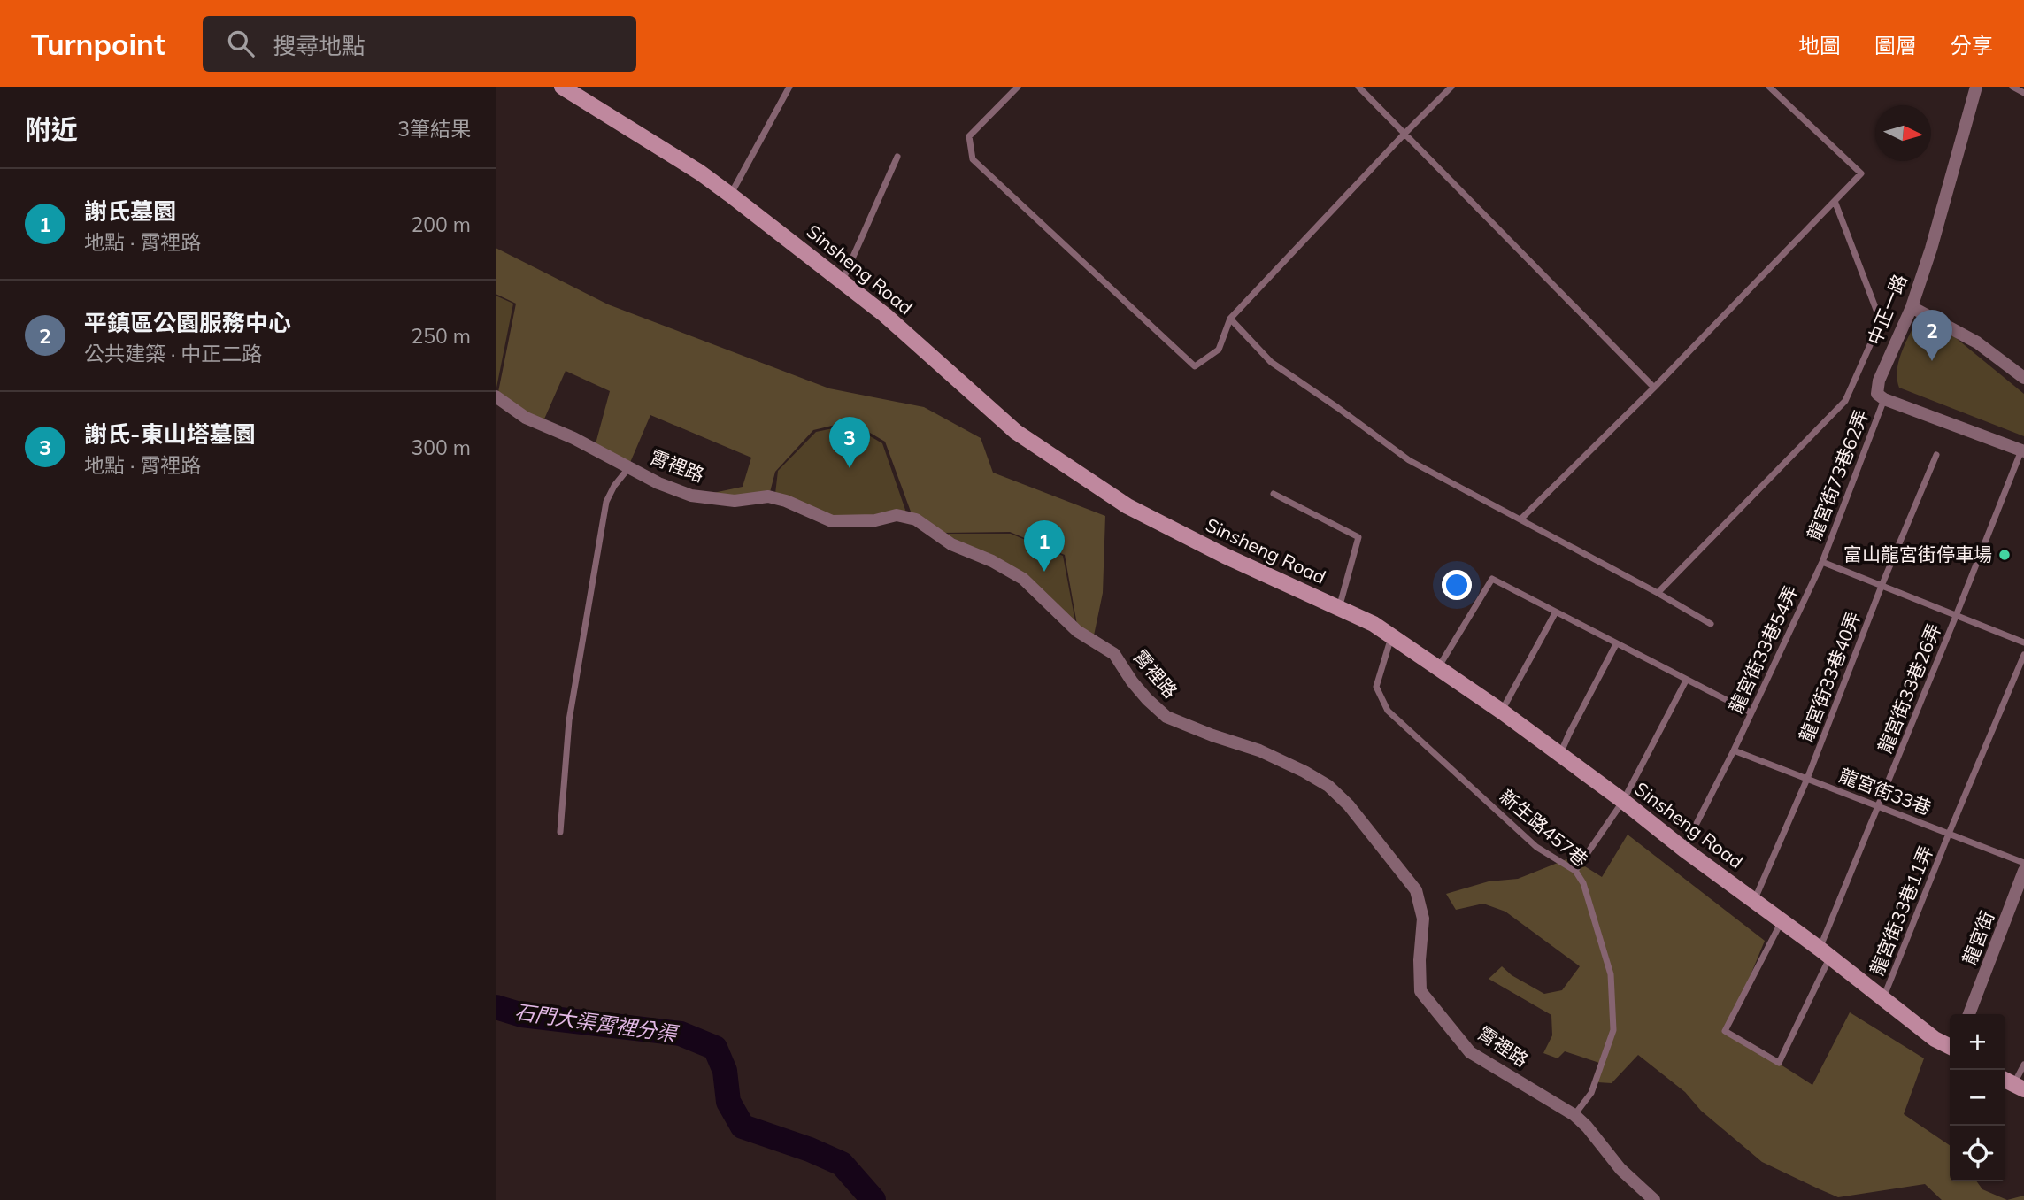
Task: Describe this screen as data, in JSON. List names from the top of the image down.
{
  "streets": {
    "street": [
      "Sinsheng Road",
      "中正一路",
      "霄裡路",
      "龍宮街"
    ],
    "lane": [
      "龍宮街73巷62弄",
      "龍宮街33巷54弄",
      "龍宮街33巷40弄",
      "龍宮街33巷26弄",
      "龍宮街33巷",
      "新生路457巷",
      "龍宮街33巷11弄"
    ]
  },
  "crossings": [
    ["Sinsheng Road", "龍宮街33巷54弄"],
    ["Sinsheng Road", "龍宮街33巷40弄"],
    ["Sinsheng Road", "龍宮街33巷26弄"],
    ["Sinsheng Road", "新生路457巷"],
    ["Sinsheng Road", "龍宮街33巷11弄"],
    ["中正一路", "龍宮街73巷62弄"],
    ["霄裡路", "新生路457巷"],
    ["龍宮街73巷62弄", "龍宮街33巷54弄"],
    ["龍宮街33巷54弄", "龍宮街33巷"],
    ["龍宮街33巷40弄", "龍宮街33巷"],
    ["龍宮街33巷26弄", "龍宮街33巷"],
    ["龍宮街33巷", "龍宮街33巷11弄"]
  ],
  "water": ["石門大渠霄裡分渠"],
  "places": ["富山龍宮街停車場"],
  "north": "right",
  "page": {
    "header": "Turnpoint",
    "search": "搜尋地點",
    "nav": ["地圖", "圖層", "分享"],
    "heading": ["附近", "3筆結果"],
    "list": [
      {
        "mark": "1",
        "name": "謝氏墓園",
        "note": "地點 · 霄裡路",
        "value": "200 m"
      },
      {
        "mark": "2",
        "name": "平鎮區公園服務中心",
        "note": "公共建築 · 中正二路",
        "value": "250 m"
      },
      {
        "mark": "3",
        "name": "謝氏-東山塔墓園",
        "note": "地點 · 霄裡路",
        "value": "300 m"
      }
    ],
    "pins": ["2", "3", "1"],
    "map_buttons": ["+", "−"]
  }
}
